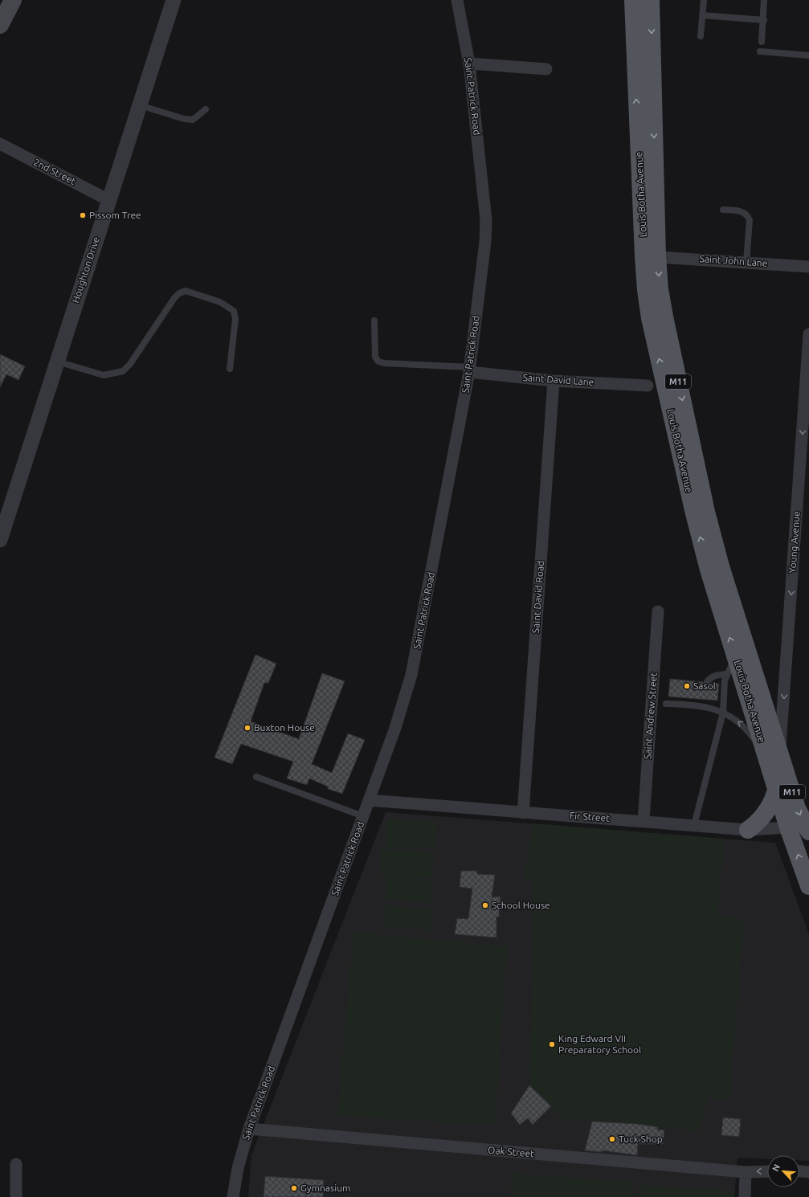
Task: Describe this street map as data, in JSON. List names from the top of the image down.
{
  "streets": {
    "main road": ["Louis Botha Avenue", "M11"],
    "street": [
      "Saint Patrick Road",
      "2nd Street",
      "Saint John Lane",
      "Houghton Drive",
      "Saint David Lane",
      "Young Avenue",
      "Saint David Road",
      "Saint Andrew Street",
      "Fir Street",
      "Oak Street"
    ]
  },
  "crossings": [
    ["Saint Patrick Road", "Saint David Lane"],
    ["Saint Patrick Road", "Fir Street"],
    ["Saint Patrick Road", "Oak Street"],
    ["2nd Street", "Houghton Drive"],
    ["Louis Botha Avenue", "Saint John Lane"],
    ["Louis Botha Avenue", "Young Avenue"],
    ["Louis Botha Avenue", "Fir Street"],
    ["Saint David Lane", "Saint David Road"],
    ["Saint David Road", "Fir Street"],
    ["Saint Andrew Street", "Fir Street"]
  ],
  "one_way": ["Young Avenue"],
  "places": [
    "Pissom Tree",
    "Sasol",
    "Buxton House",
    "School House",
    "King Edward VII Preparatory School",
    "Tuck Shop",
    "Gymnasium"
  ],
  "north": "top left"
}
